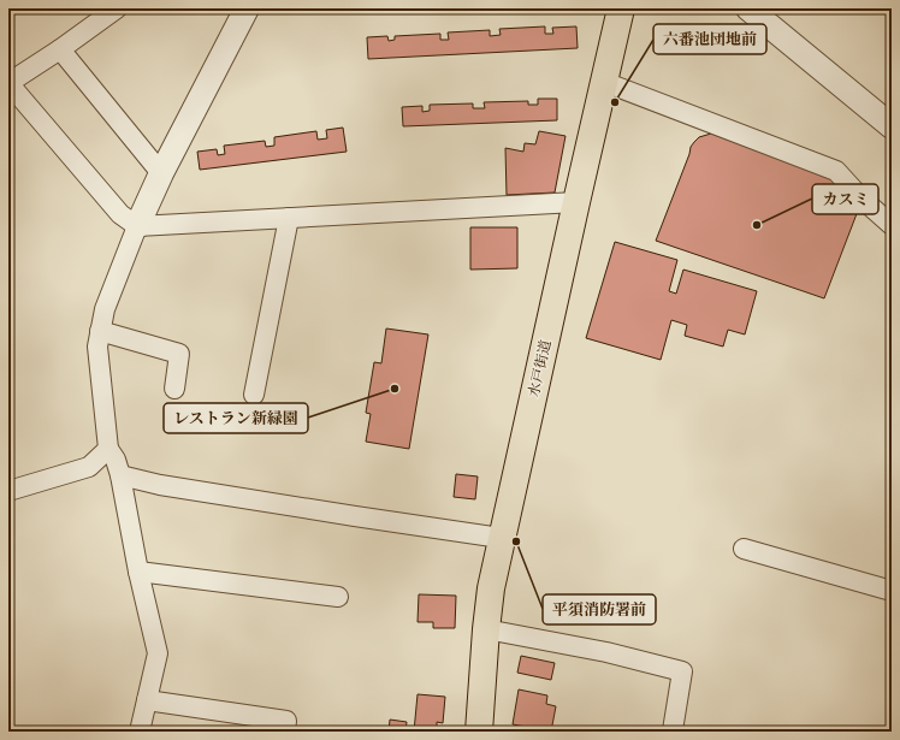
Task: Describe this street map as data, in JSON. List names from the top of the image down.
{
  "streets": {
    "main road": ["水戸街道"]
  },
  "places": [
    "六番池団地前",
    "カスミ",
    "レストラン新緑園",
    "平須消防署前"
  ]
}
